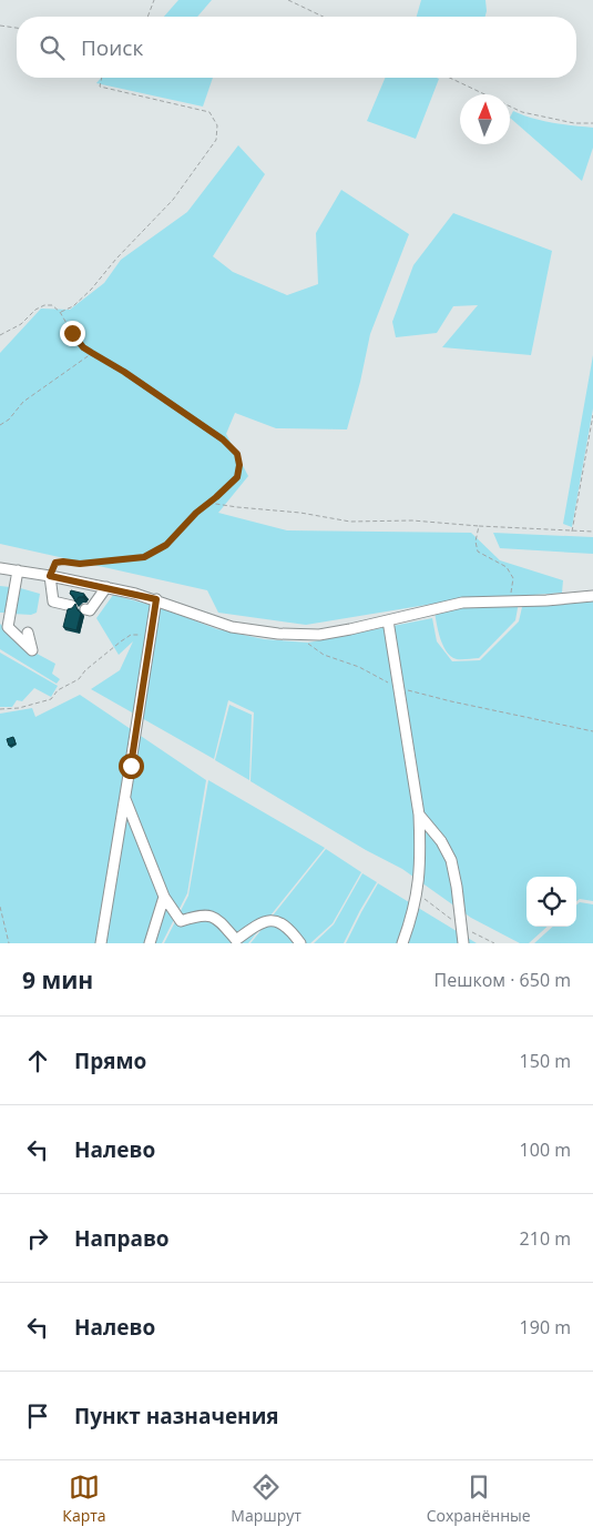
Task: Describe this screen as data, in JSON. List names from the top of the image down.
{
  "north": "top",
  "page": {
    "search": "Поиск",
    "heading": ["9 мин", "Пешком · 650 m"],
    "list": [
      ["Прямо", "150 m"],
      ["Налево", "100 m"],
      ["Направо", "210 m"],
      ["Налево", "190 m"],
      "Пункт назначения"
    ],
    "nav": ["Карта", "Маршрут", "Сохранённые"]
  }
}
